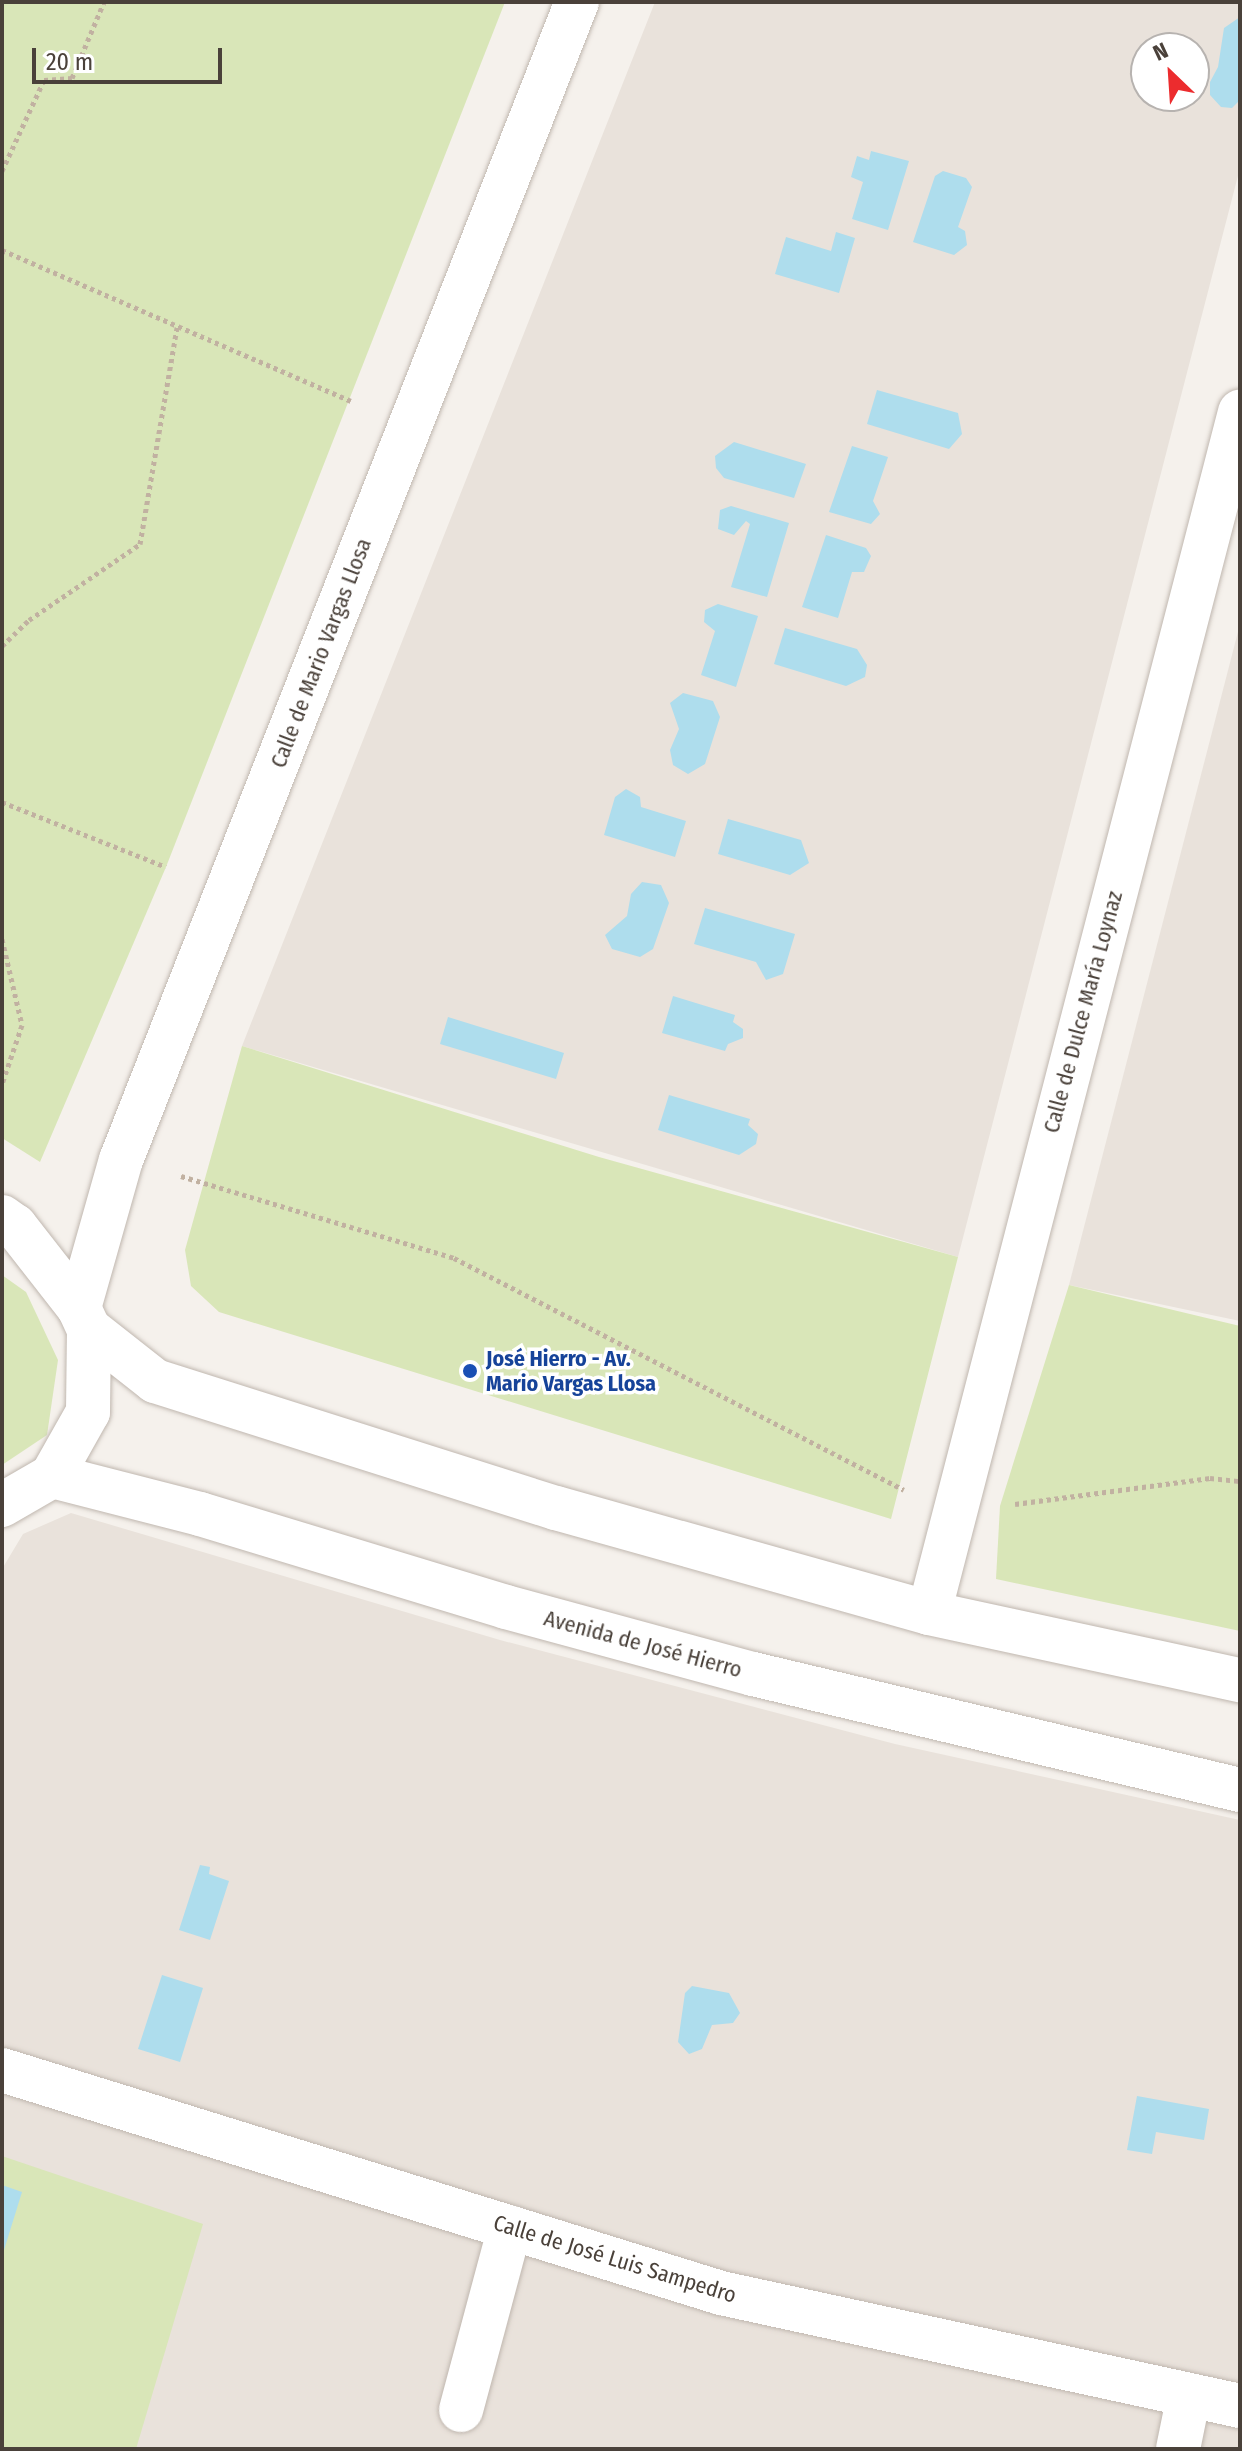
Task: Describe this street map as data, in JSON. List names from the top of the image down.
{
  "streets": {
    "street": [
      "Calle de Mario Vargas Llosa",
      "Calle de Dulce María Loynaz",
      "Avenida de José Hierro",
      "Calle de José Luis Sampedro"
    ]
  },
  "crossings": [
    ["Calle de Mario Vargas Llosa", "Avenida de José Hierro"]
  ],
  "places": ["José Hierro - Av. Mario Vargas Llosa"],
  "scale_bar": "20 m",
  "north": "top left"
}
